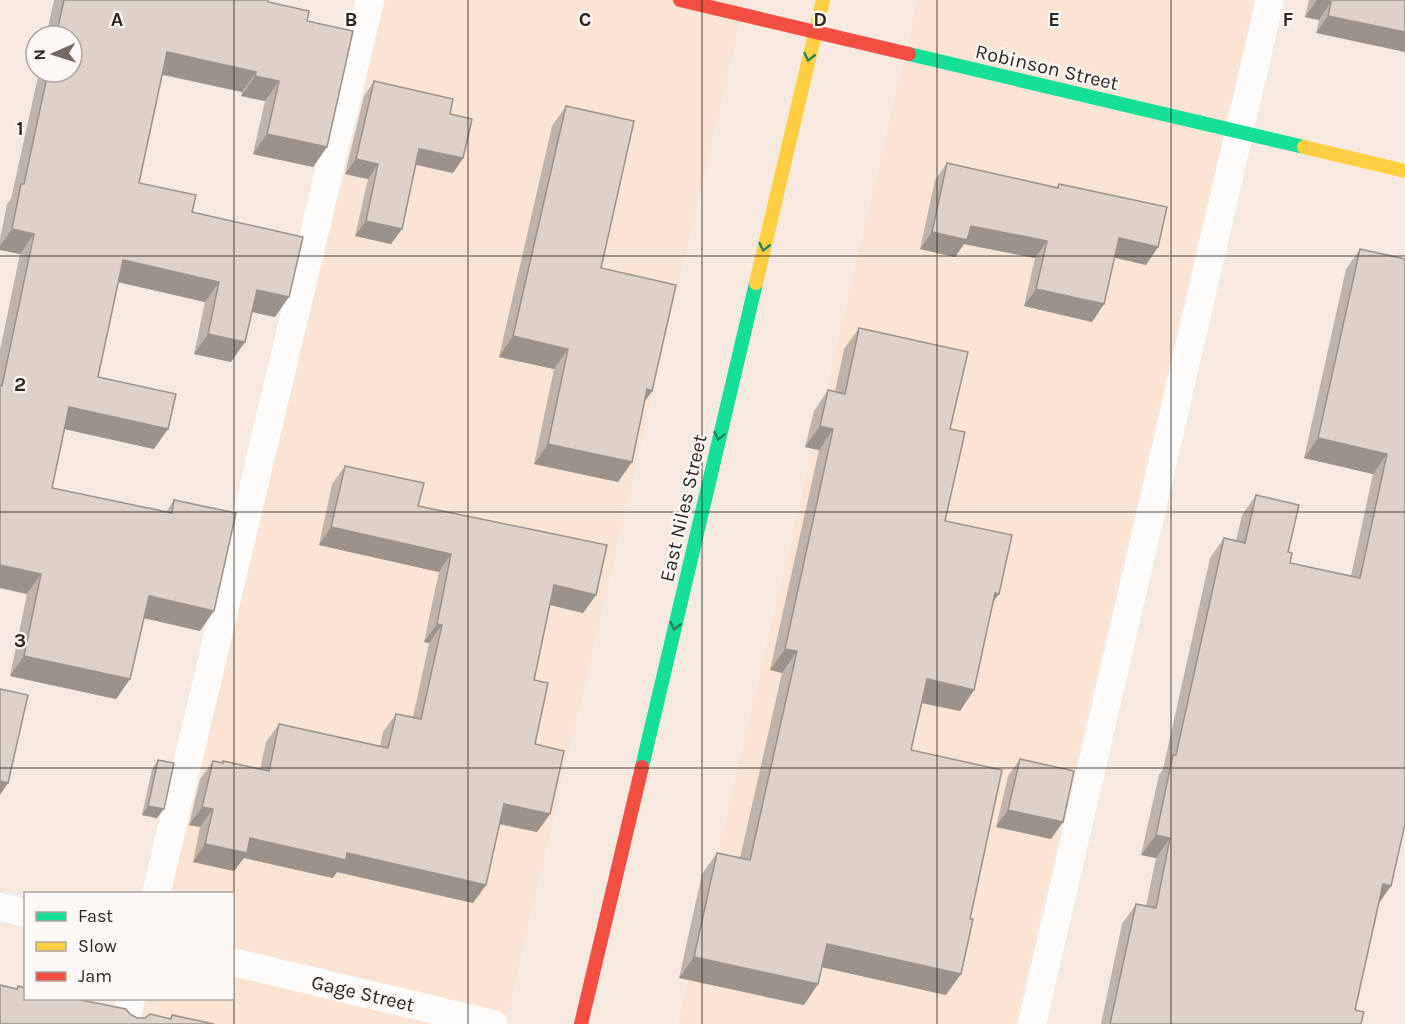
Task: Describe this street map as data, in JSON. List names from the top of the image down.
{
  "streets": {
    "main road": ["Robinson Street", "East Niles Street"],
    "lane": ["Gage Street"]
  },
  "crossings": [
    ["Robinson Street", "East Niles Street"]
  ],
  "one_way": ["East Niles Street"],
  "legend": ["Fast", "Slow", "Jam"],
  "north": "left",
  "grid": {
    "columns": [
      "A",
      "B",
      "C",
      "D",
      "E",
      "F"
    ],
    "rows": ["1", "2", "3"]
  }
}
